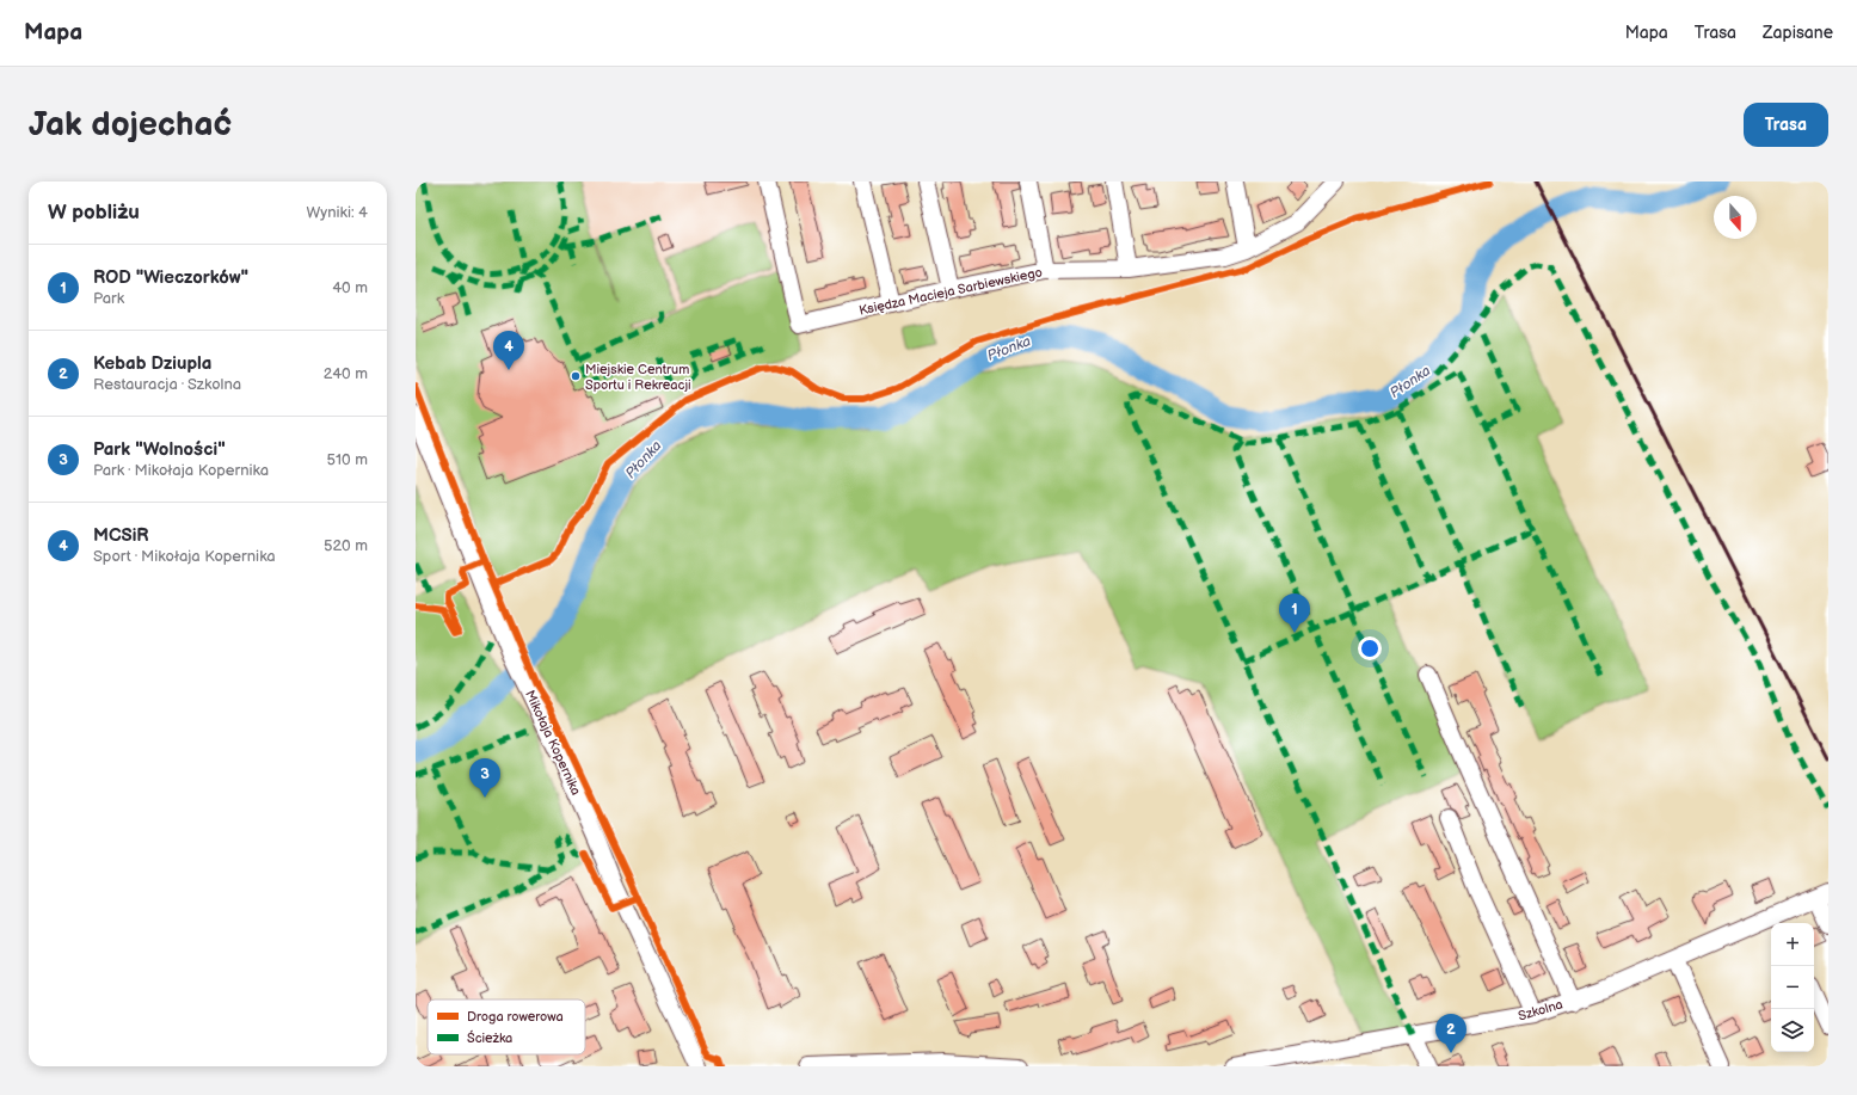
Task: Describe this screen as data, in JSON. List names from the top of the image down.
{
  "streets": {
    "street": ["Księdza Macieja Sarbiewskiego", "Mikołaja Kopernika", "Szkolna"]
  },
  "water": ["Płonka"],
  "places": ["Miejskie Centrum Sportu i Rekreacji"],
  "legend": ["Droga rowerowa", "Ścieżka"],
  "north": "bottom",
  "page": {
    "header": "Mapa",
    "nav": ["Mapa", "Trasa", "Zapisane"],
    "buttons": "Trasa",
    "title": "Jak dojechać",
    "heading": ["W pobliżu", "Wyniki: 4"],
    "list": [
      {
        "mark": "1",
        "name": "ROD \"Wieczorków\"",
        "note": "Park",
        "value": "40 m"
      },
      {
        "mark": "2",
        "name": "Kebab Dziupla",
        "note": "Restauracja · Szkolna",
        "value": "240 m"
      },
      {
        "mark": "3",
        "name": "Park \"Wolności\"",
        "note": "Park · Mikołaja Kopernika",
        "value": "510 m"
      },
      {
        "mark": "4",
        "name": "MCSiR",
        "note": "Sport · Mikołaja Kopernika",
        "value": "520 m"
      }
    ],
    "pins": [
      "4",
      "1",
      "3",
      "2"
    ],
    "map_buttons": ["+", "−"]
  }
}
